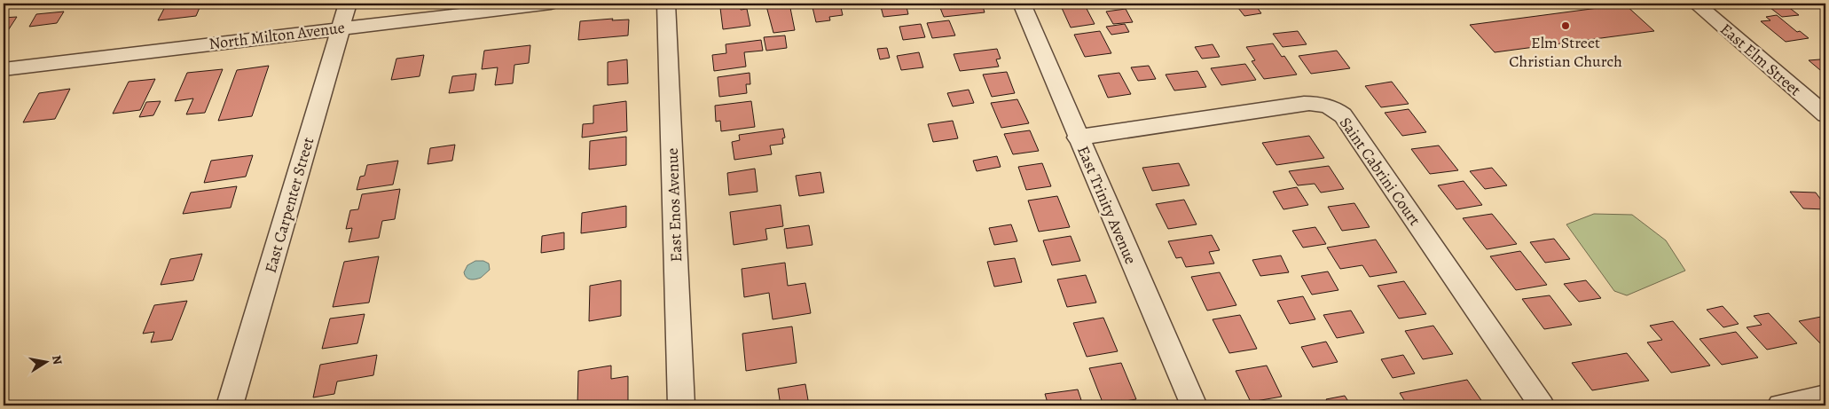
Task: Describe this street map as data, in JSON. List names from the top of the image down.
{
  "streets": {
    "street": [
      "North Milton Avenue",
      "East Elm Street",
      "Saint Cabrini Court",
      "East Carpenter Street",
      "East Enos Avenue",
      "East Trinity Avenue"
    ]
  },
  "crossings": [
    ["North Milton Avenue", "East Carpenter Street"],
    ["Saint Cabrini Court", "East Trinity Avenue"]
  ],
  "places": ["Elm Street Christian Church"],
  "north": "right"
}
